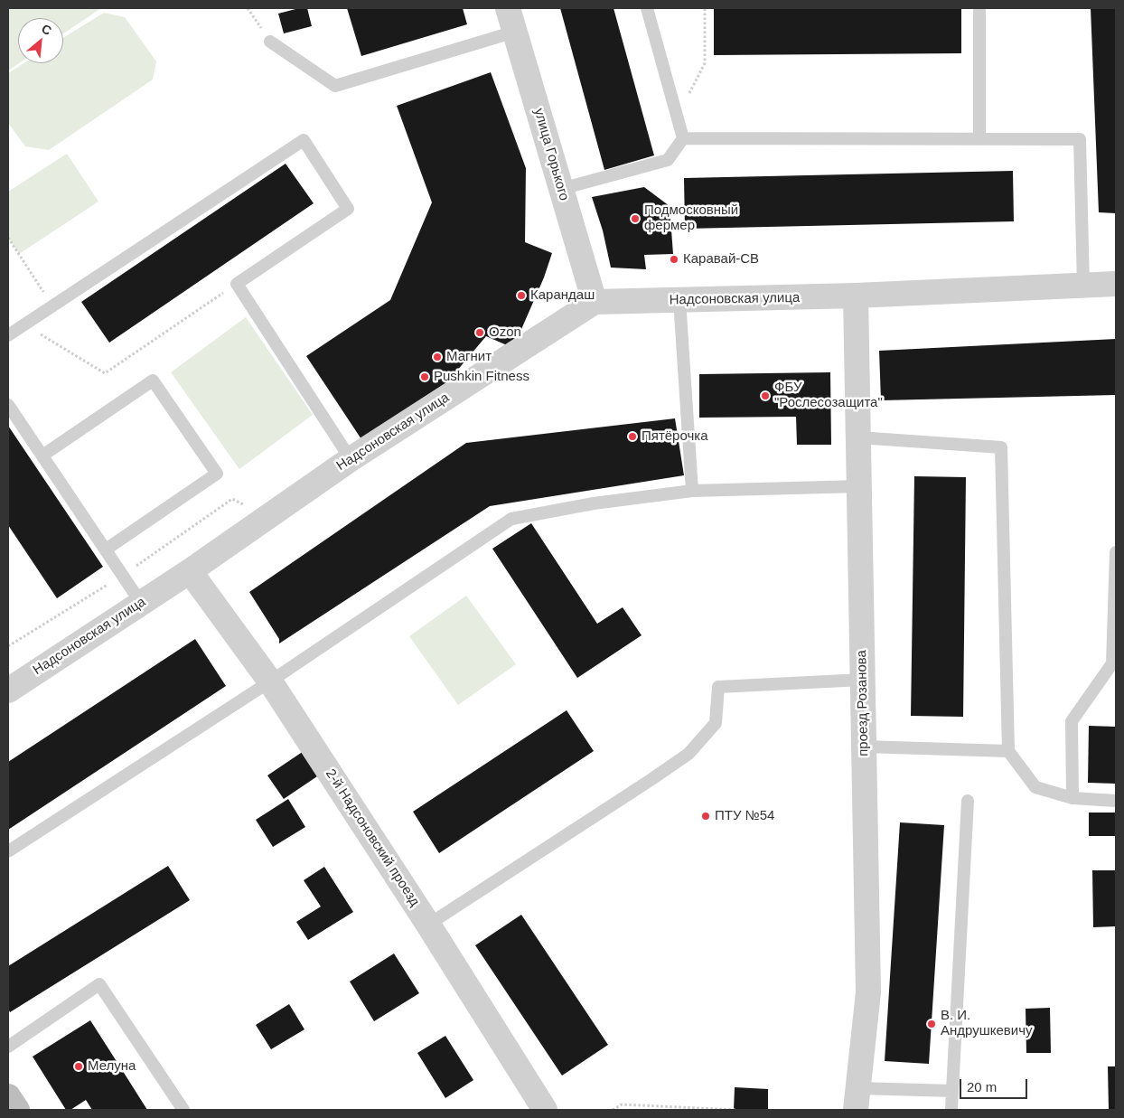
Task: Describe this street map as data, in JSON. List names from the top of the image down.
{
  "streets": {
    "street": [
      "улица Горького",
      "Надсоновская улица",
      "проезд Розанова",
      "2-й Надсоновский проезд"
    ]
  },
  "crossings": [
    ["улица Горького", "Надсоновская улица"],
    ["Надсоновская улица", "проезд Розанова"],
    ["Надсоновская улица", "2-й Надсоновский проезд"]
  ],
  "places": [
    "Подмосковный фермер",
    "Каравай-СВ",
    "Карандаш",
    "Ozon",
    "Магнит",
    "Pushkin Fitness",
    "ФБУ \"Рослесозащита\"",
    "Пятёрочка",
    "ПТУ №54",
    "В. И. Андрушкевичу",
    "Мелуна"
  ],
  "scale_bar": "20 m",
  "north": "top right"
}
